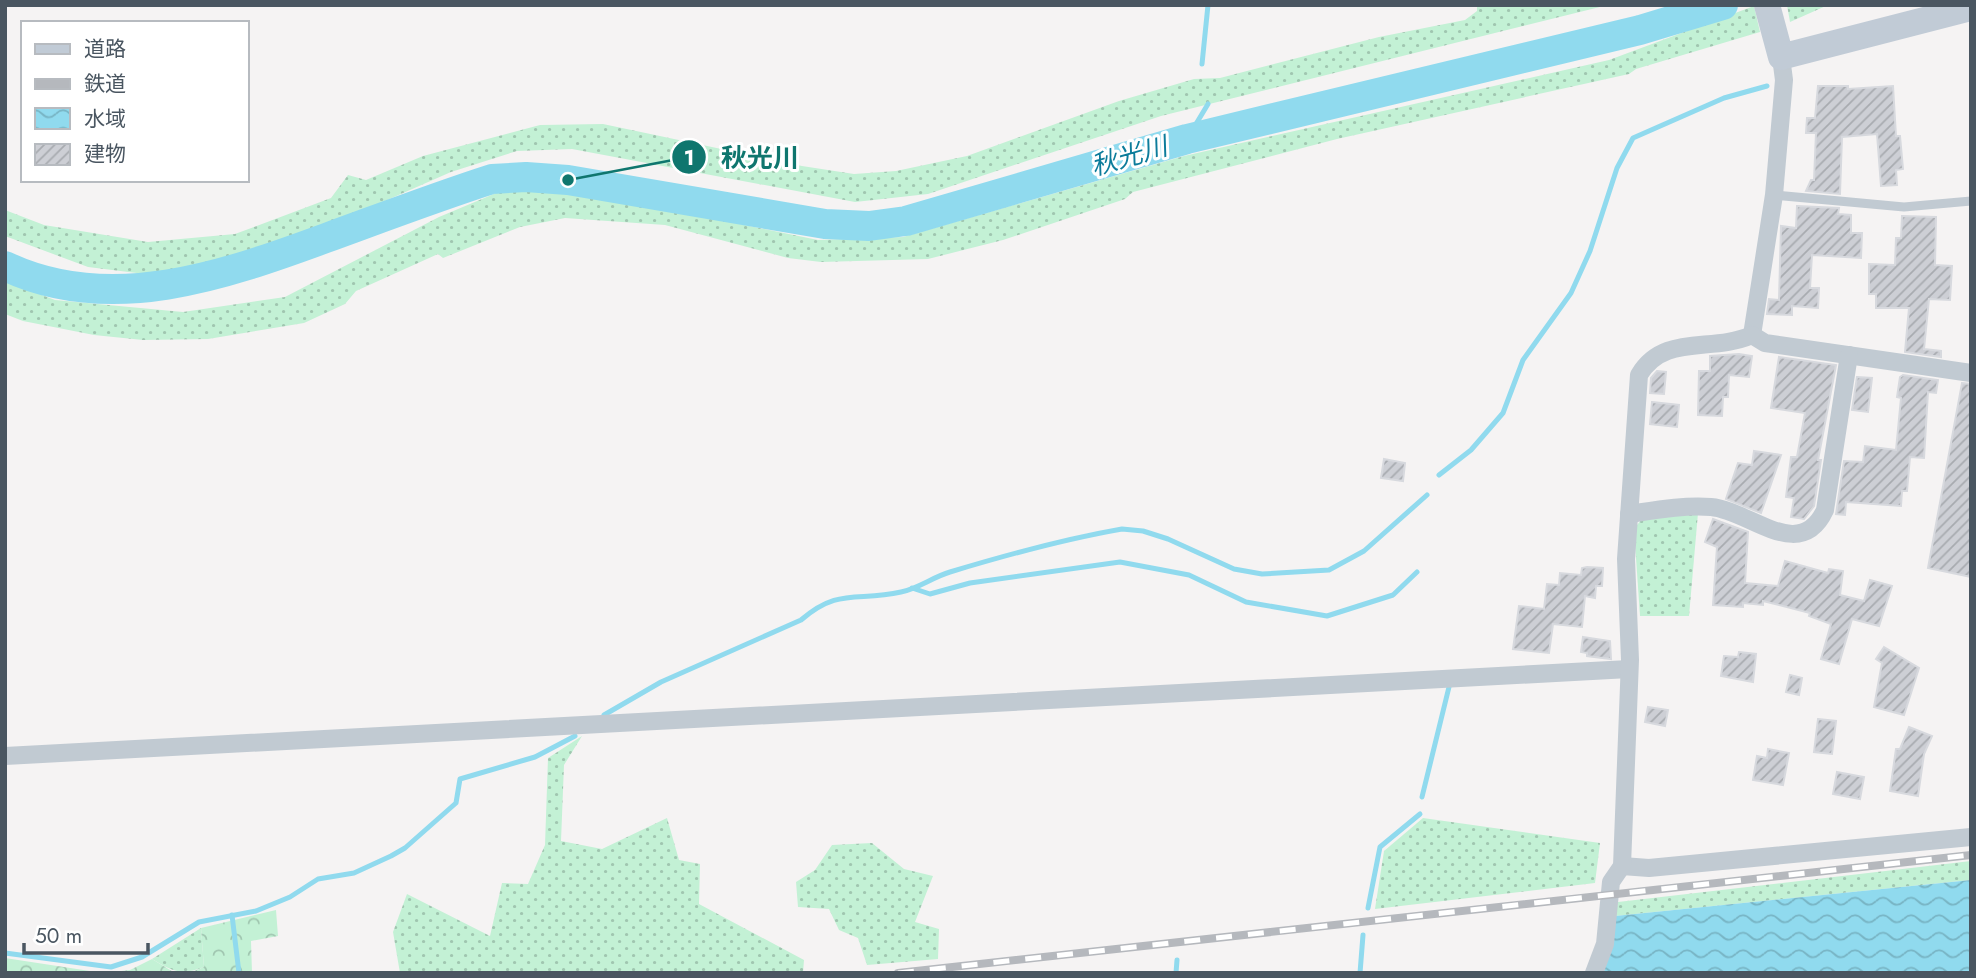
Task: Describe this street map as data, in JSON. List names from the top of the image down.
{
  "water": ["秋光川"],
  "places": ["秋光川"],
  "legend": [
    "道路",
    "鉄道",
    "水域",
    "建物"
  ],
  "scale_bar": "50 m"
}
